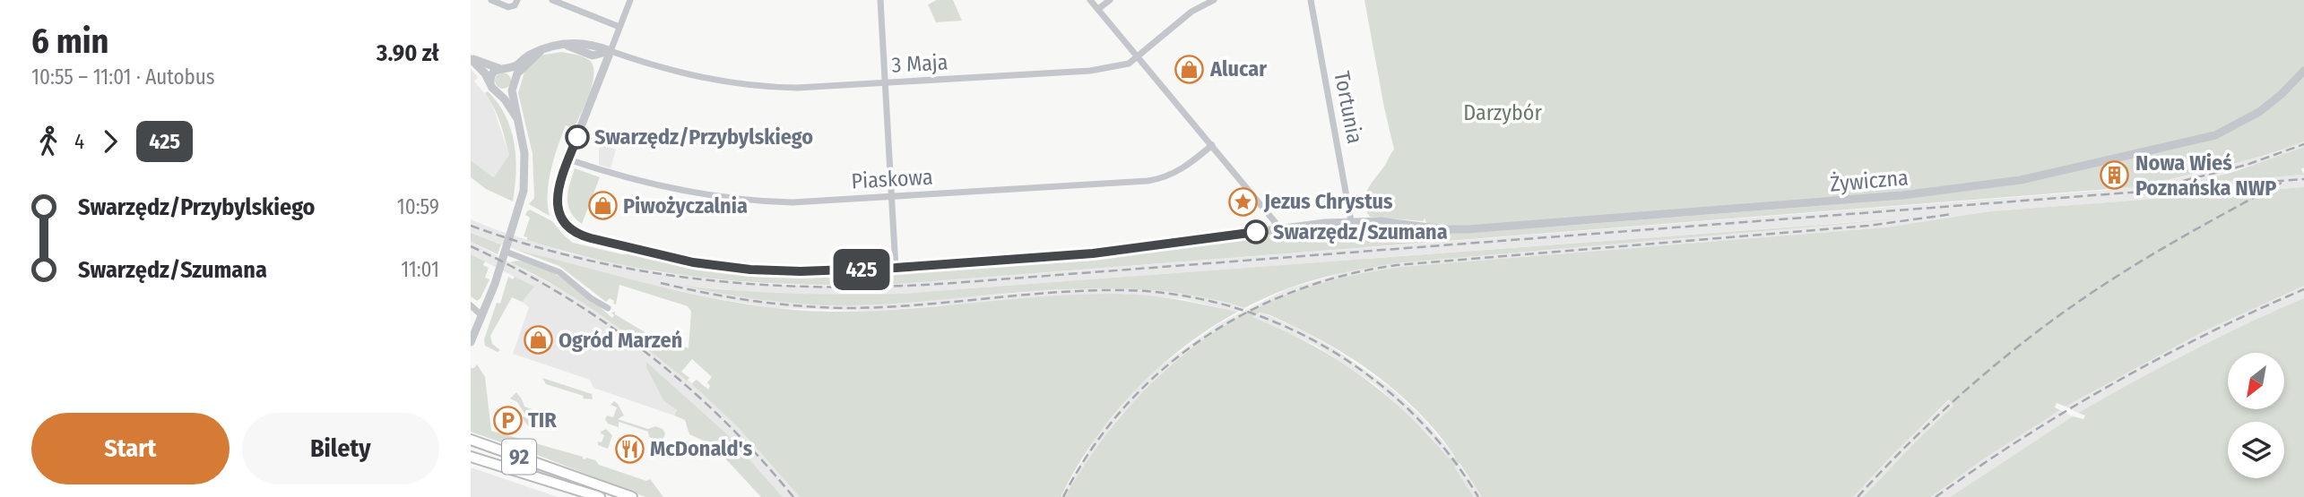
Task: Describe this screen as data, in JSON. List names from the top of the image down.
{
  "streets": {
    "main road": ["92"],
    "street": [
      "3 Maja",
      "Tortunia",
      "Piaskowa",
      "Żywiczna"
    ]
  },
  "crossings": [
    ["3 Maja", "Żywiczna"],
    ["Tortunia", "Żywiczna"],
    ["Piaskowa", "Żywiczna"]
  ],
  "parks": ["Darzybór"],
  "places": {
    "shop": ["Alucar", "Piwożyczalnia", "Ogród Marzeń"],
    "other": ["Swarzędz/Przybylskiego", "Swarzędz/Szumana"],
    "building": ["Nowa Wieś Poznańska NWP"],
    "place": ["Jezus Chrystus"],
    "parking": ["TIR"],
    "restaurant": ["McDonald's"]
  },
  "lines": ["bus line 425"],
  "north": "bottom left",
  "page": {
    "heading": ["6 min", "10:55 – 11:01 · Autobus", "3.90 zł"],
    "on_map": "425",
    "legs": ["4", "425"],
    "list": [
      {
        "name": "Swarzędz/Przybylskiego",
        "value": "10:59"
      },
      {
        "name": "Swarzędz/Szumana",
        "value": "11:01"
      }
    ],
    "buttons": ["Start", "Bilety"]
  }
}
